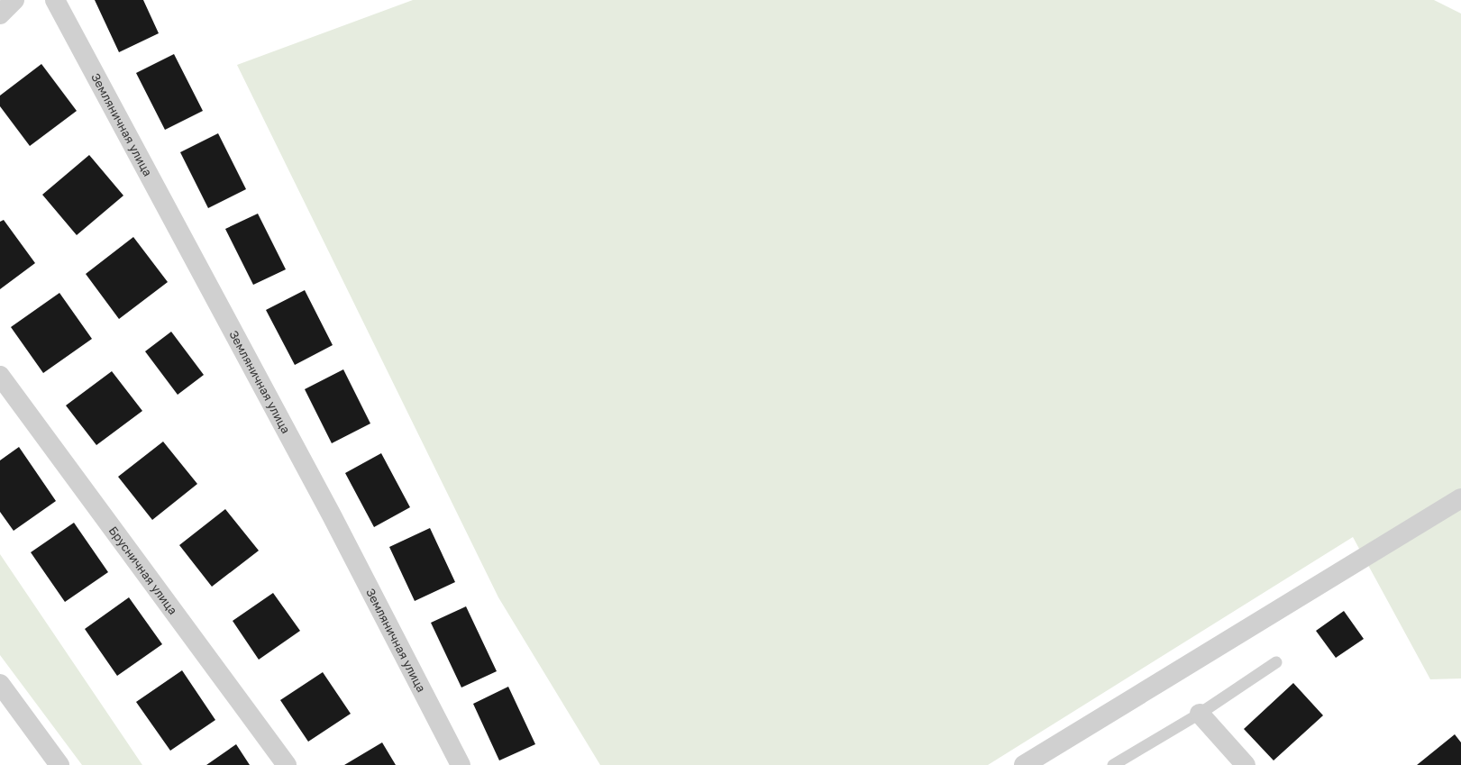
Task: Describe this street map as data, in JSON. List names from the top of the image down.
{
  "streets": {
    "street": ["Земляничная улица", "Брусничная улица"]
  }
}
